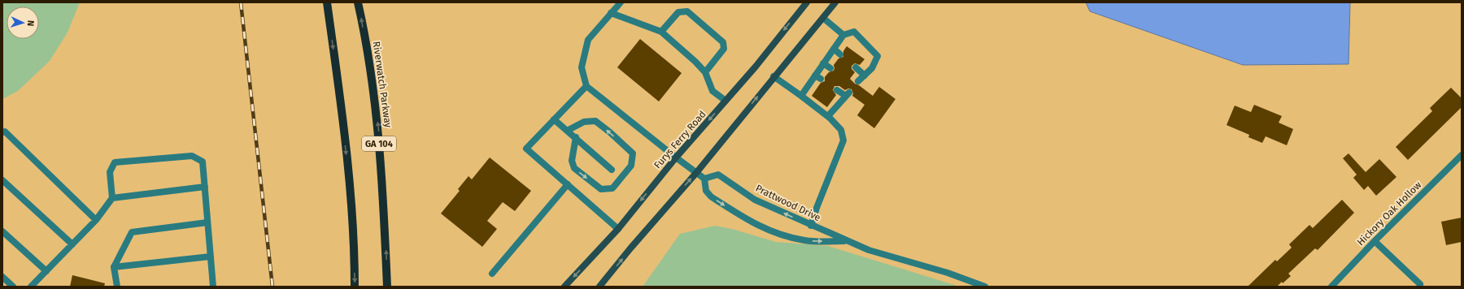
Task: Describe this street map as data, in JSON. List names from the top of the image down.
{
  "streets": {
    "main road": ["Riverwatch Parkway", "Furys Ferry Road", "GA 104"],
    "street": ["Prattwood Drive", "Hickory Oak Hollow"]
  },
  "north": "right"
}
